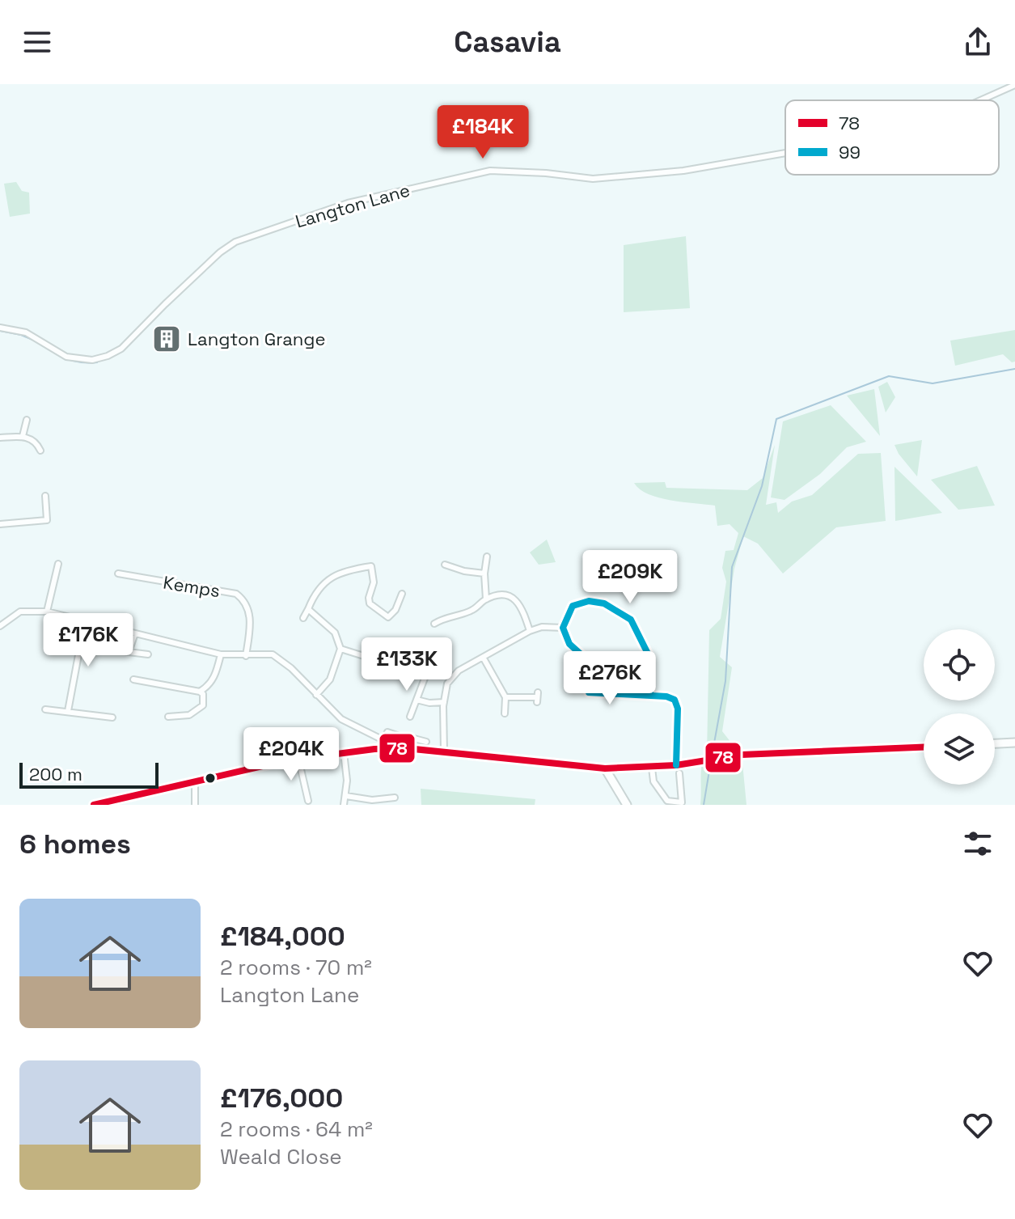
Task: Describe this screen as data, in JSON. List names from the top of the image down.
{
  "streets": {
    "street": ["Langton Lane", "Kemps"]
  },
  "places": {
    "building": ["Langton Grange"]
  },
  "lines": ["transit line 99", "transit line 78"],
  "legend": ["78", "99"],
  "scale_bar": "200 m",
  "page": {
    "header": "Casavia",
    "price": [
      "£184K",
      "£209K",
      "£176K",
      "£133K",
      "£276K",
      "£204K"
    ],
    "scale": "200 m",
    "heading": "6 homes",
    "list": [
      {
        "name": "£184,000",
        "note": "2 rooms · 70 m² · Langton Lane"
      },
      {
        "name": "£176,000",
        "note": "2 rooms · 64 m² · Weald Close"
      }
    ]
  }
}
